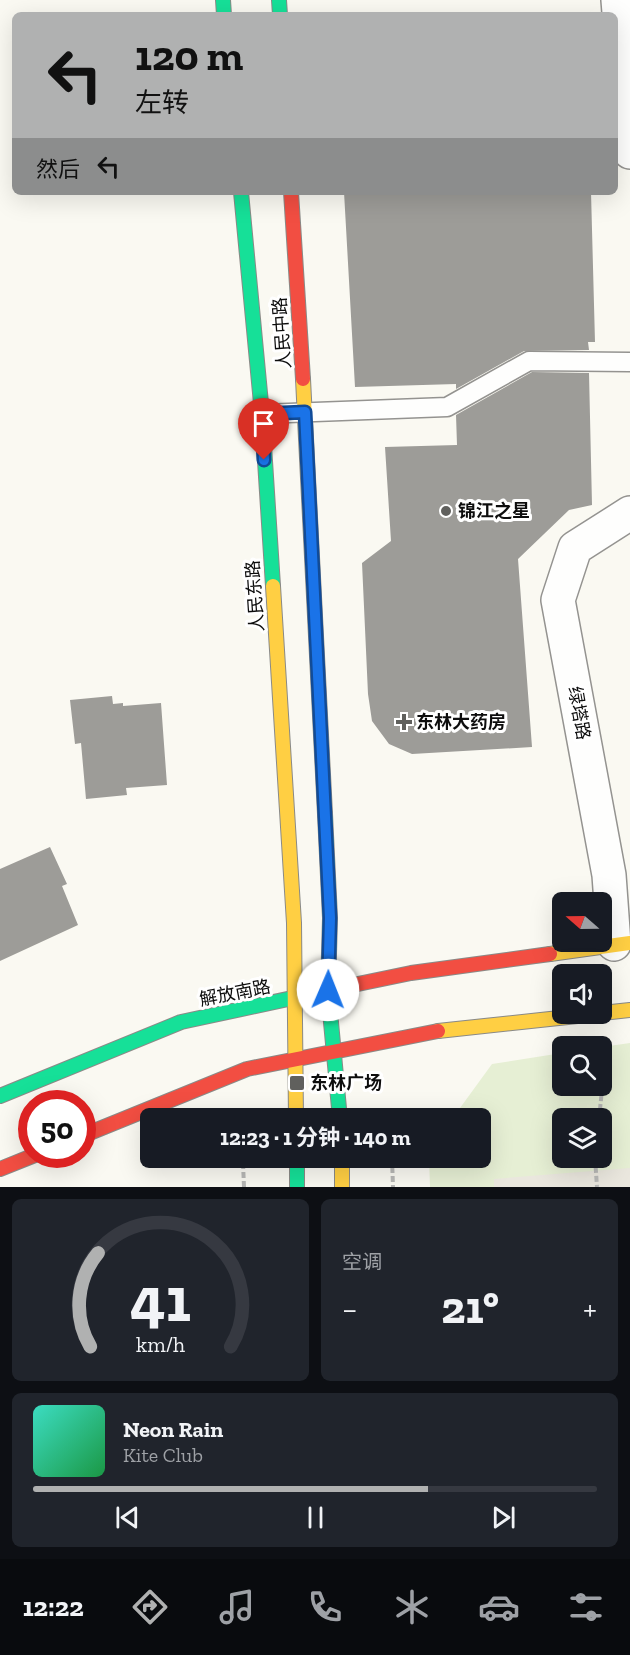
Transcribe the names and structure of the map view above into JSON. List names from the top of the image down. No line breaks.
{"streets":{"main road":["人民中路","人民东路","解放南路"],"street":["绿塔路"]},"crossings":[["人民中路","解放南路"],["人民东路","解放南路"],["绿塔路","解放南路"]],"places":{"other":["锦江之星"],"health":["东林大药房"],"transit":["东林广场"]},"north":"left","page":{"turn":["120 m","左转"],"then":"然后","limit":"50","trip":"12:23 · 1 分钟 · 140 m","tile":"空调","heat":["−","21°","+"],"song":["Neon Rain","Kite Club"],"tabs":"12:22","gauge":["41","km/h"]}}
